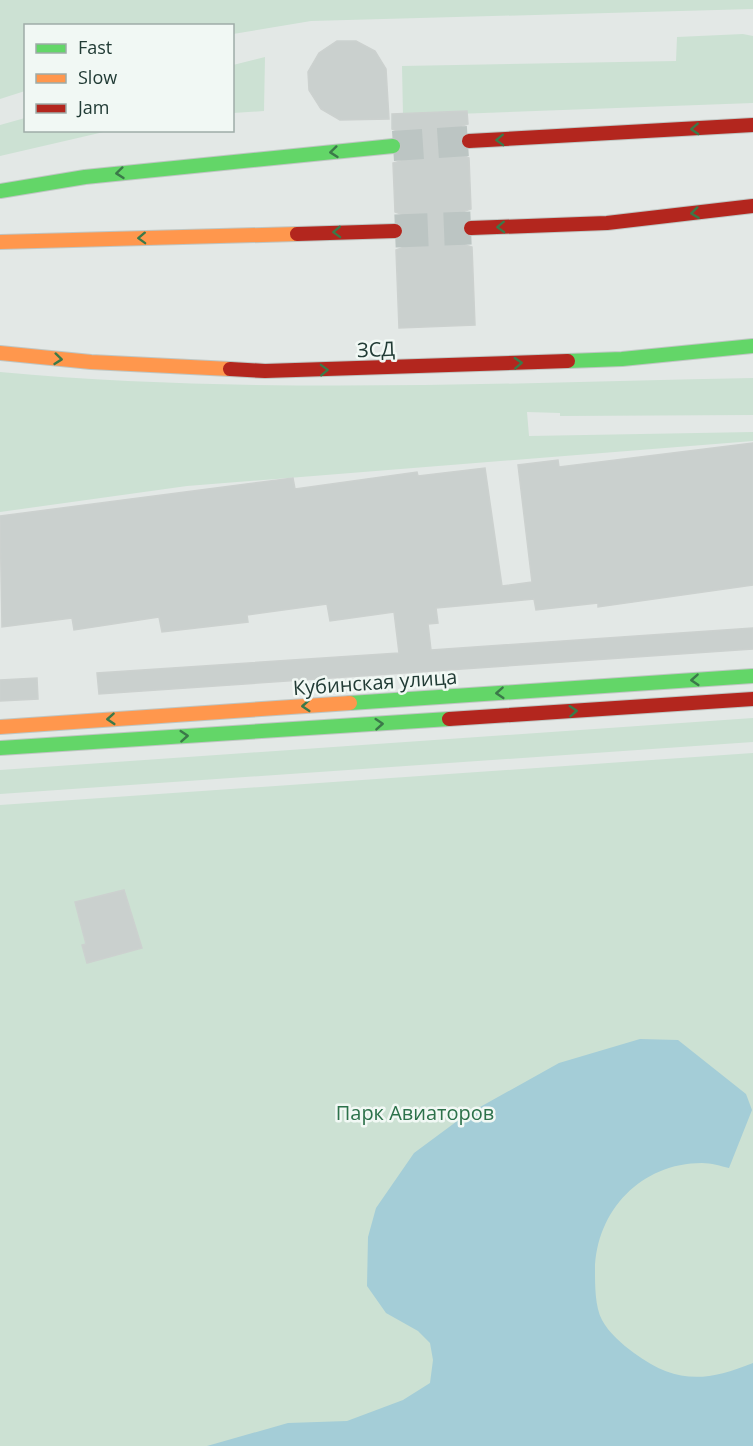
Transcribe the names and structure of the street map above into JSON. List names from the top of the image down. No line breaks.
{"streets":{"main road":["ЗСД","Кубинская улица"]},"one_way":["ЗСД"],"parks":["Парк Авиаторов"],"legend":["Fast","Slow","Jam"]}
